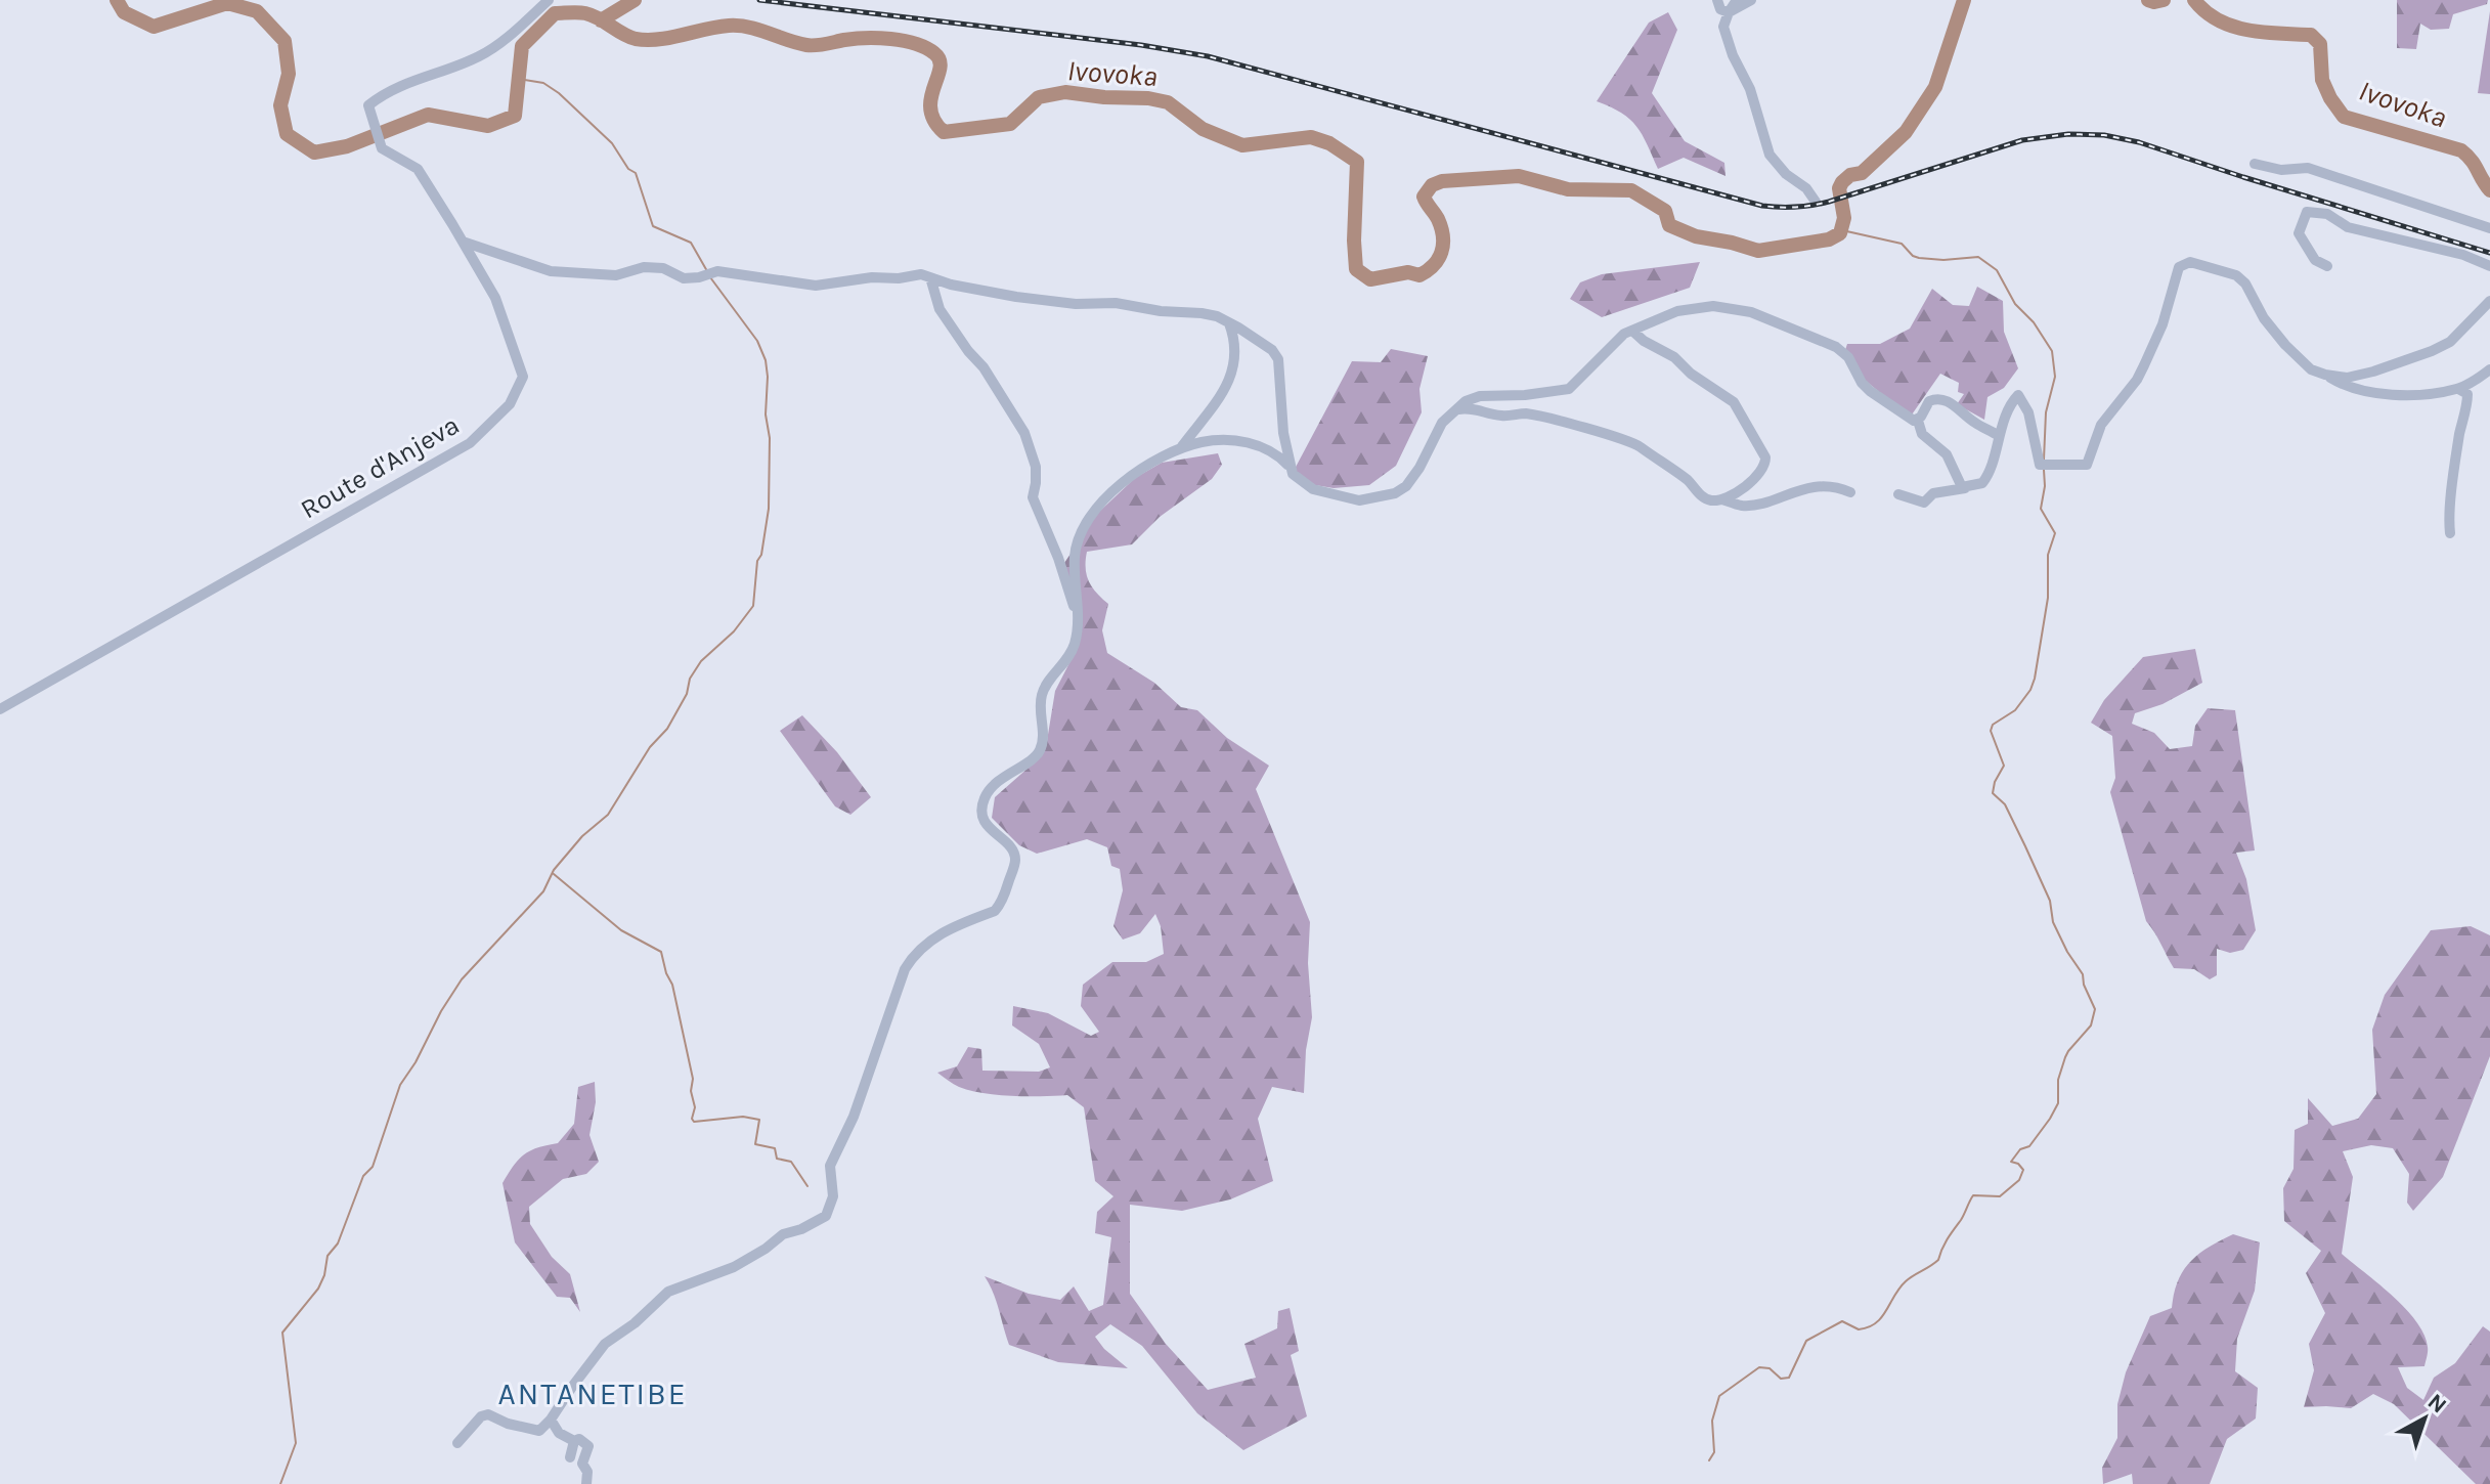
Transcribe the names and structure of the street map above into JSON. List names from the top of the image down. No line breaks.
{"streets":{"street":["Route d'Anjeva"]},"districts":["ANTANETIBE"],"water":["Ivovoka"],"north":"top right"}
